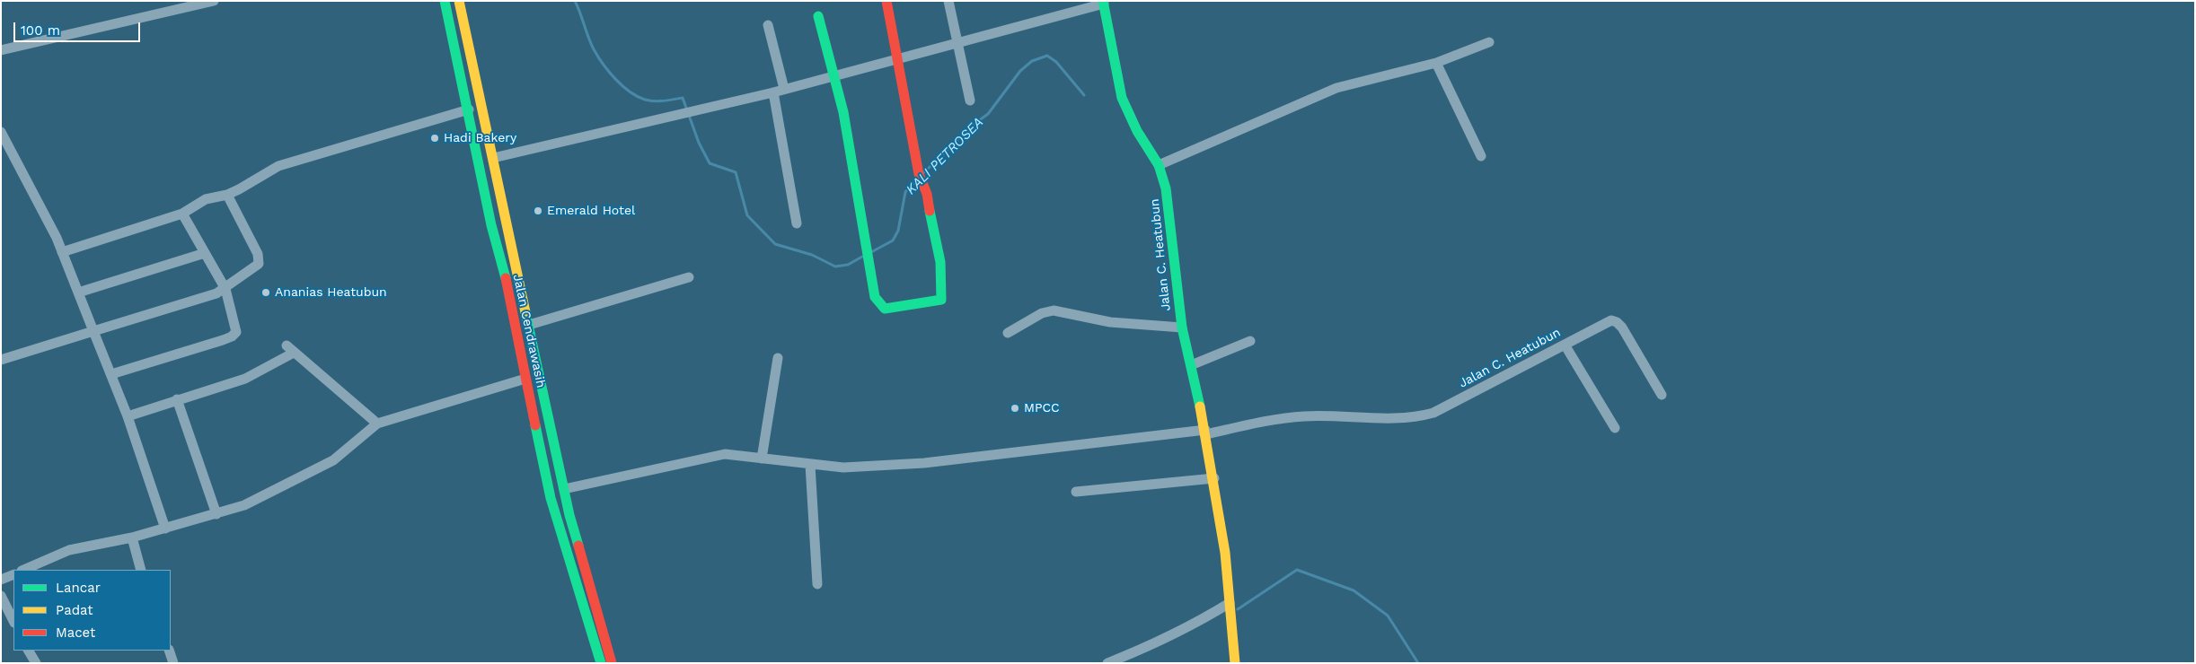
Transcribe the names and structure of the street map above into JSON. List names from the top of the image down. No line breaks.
{"streets":{"main road":["Jalan C. Heatubun","Jalan Cendrawasih"]},"water":["KALI PETROSEA"],"places":["Hadi Bakery","Emerald Hotel","Ananias Heatubun","MPCC"],"legend":["Lancar","Padat","Macet"],"scale_bar":"100 m"}
